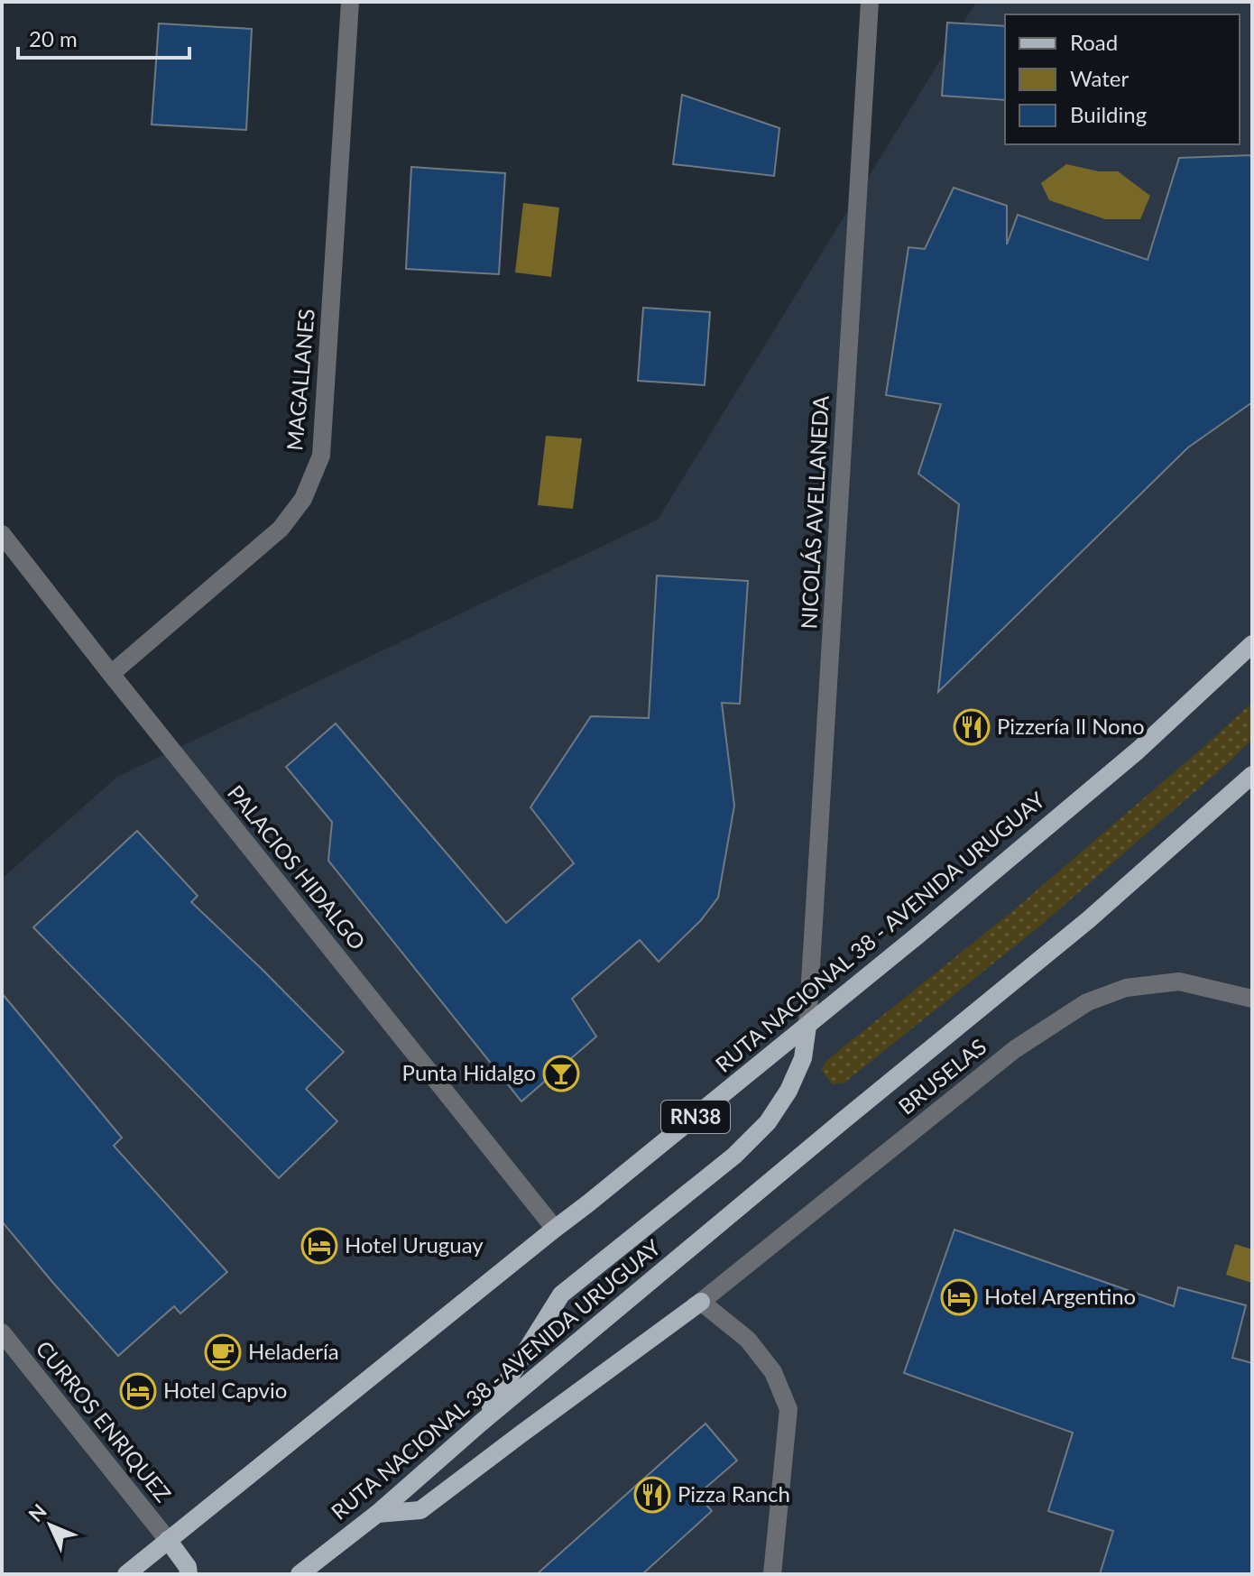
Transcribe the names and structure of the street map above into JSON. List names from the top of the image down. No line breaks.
{"streets":{"main road":["RUTA NACIONAL 38 - AVENIDA URUGUAY","RN38"],"street":["MAGALLANES","NICOLÁS AVELLANEDA","PALACIOS HIDALGO","BRUSELAS","CURROS ENRIQUEZ"]},"crossings":[["MAGALLANES","PALACIOS HIDALGO"],["NICOLÁS AVELLANEDA","RUTA NACIONAL 38 - AVENIDA URUGUAY"],["PALACIOS HIDALGO","RUTA NACIONAL 38 - AVENIDA URUGUAY"],["RUTA NACIONAL 38 - AVENIDA URUGUAY","CURROS ENRIQUEZ"]],"places":{"restaurant":["Pizzería Il Nono","Pizza Ranch"],"bar":["Punta Hidalgo"],"hotel":["Hotel Uruguay","Hotel Argentino","Hotel Capvio"],"cafe":["Heladería"]},"legend":["Road","Water","Building"],"scale_bar":"20 m","north":"top left"}
